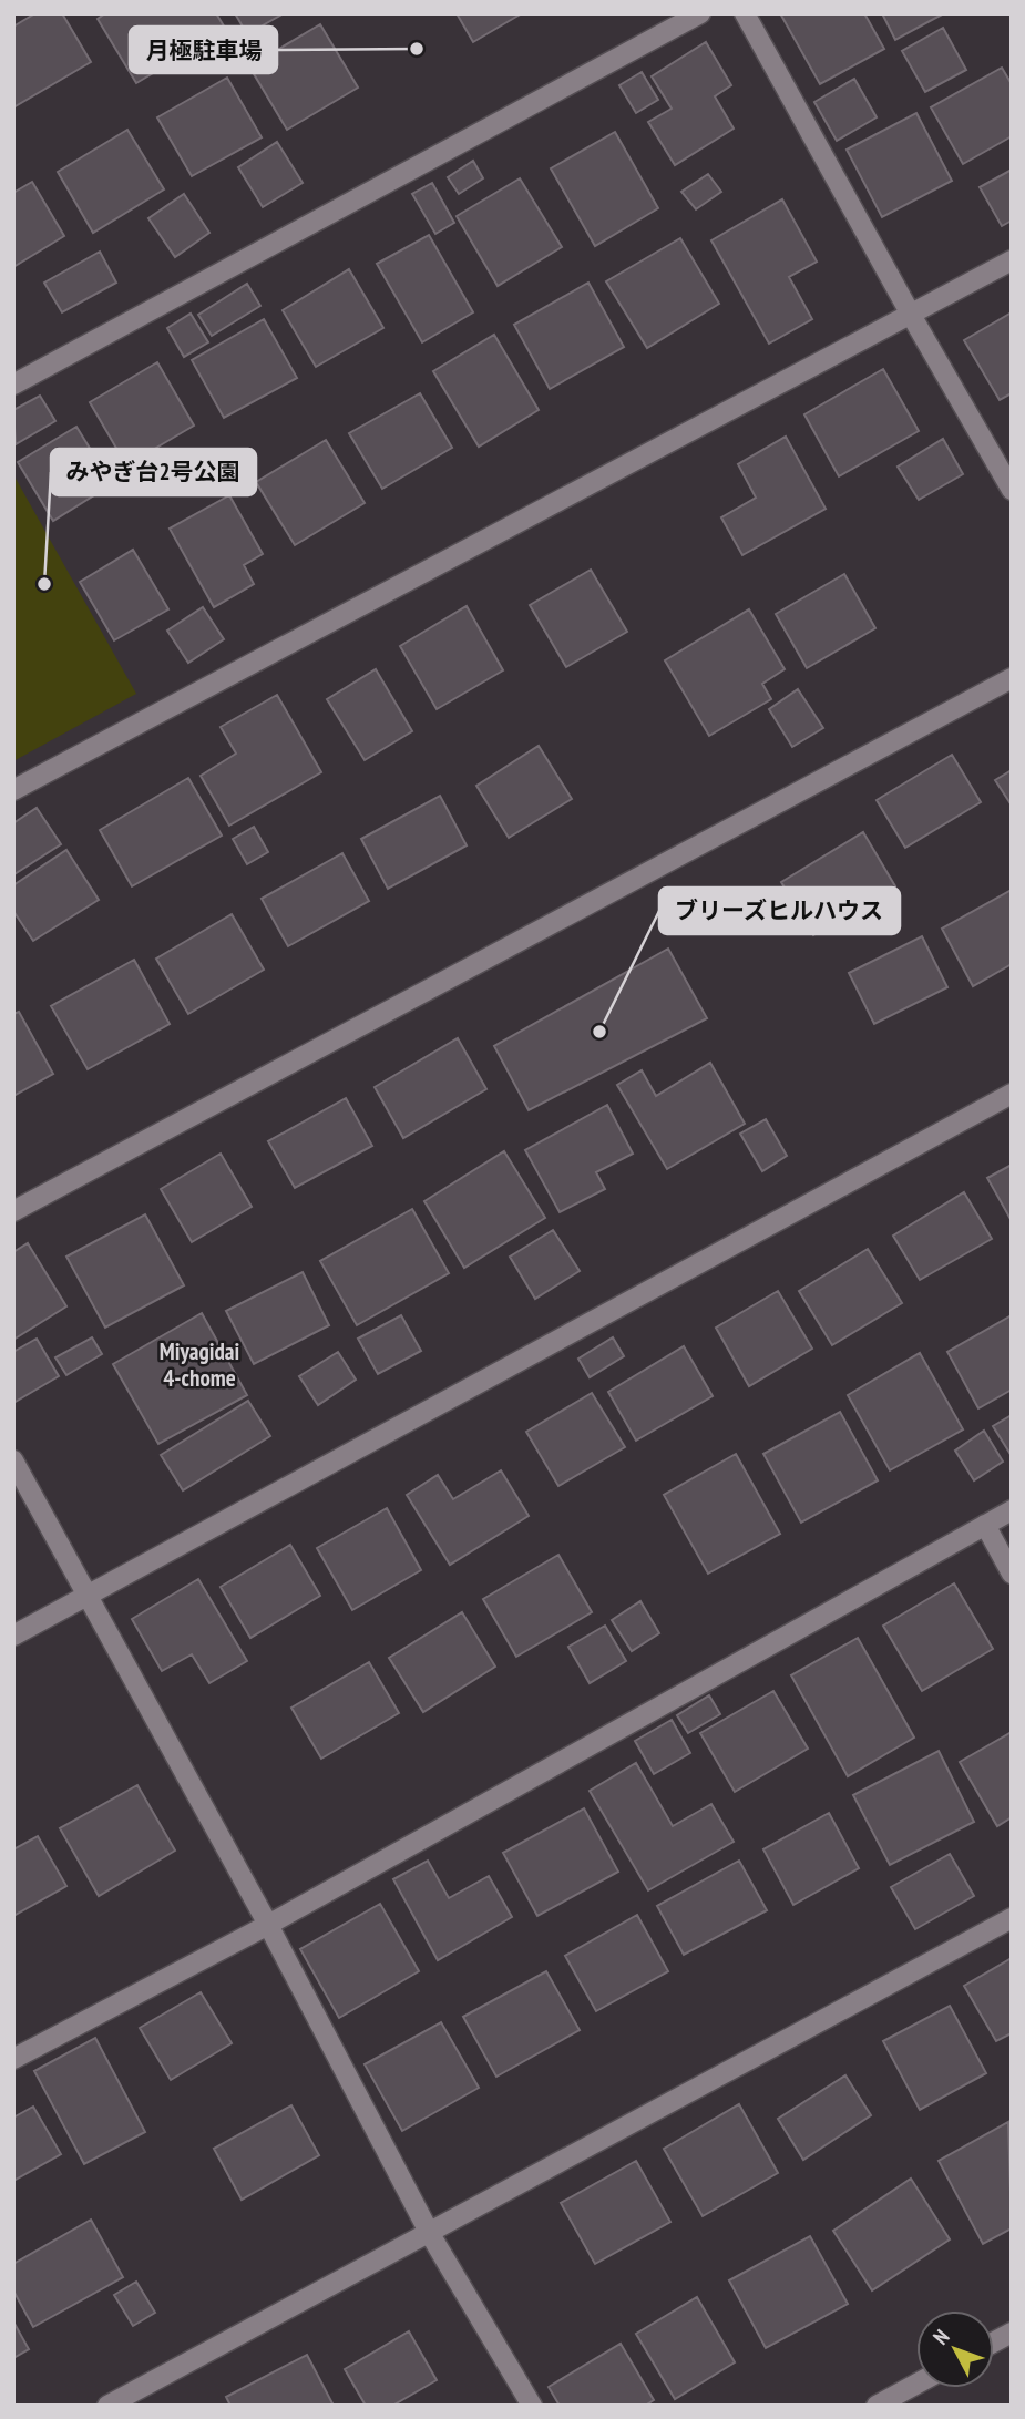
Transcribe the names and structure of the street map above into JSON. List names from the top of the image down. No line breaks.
{"districts":["Miyagidai 4-chome"],"places":["月極駐車場","みやぎ台2号公園","ブリーズヒルハウス"],"north":"top left"}
